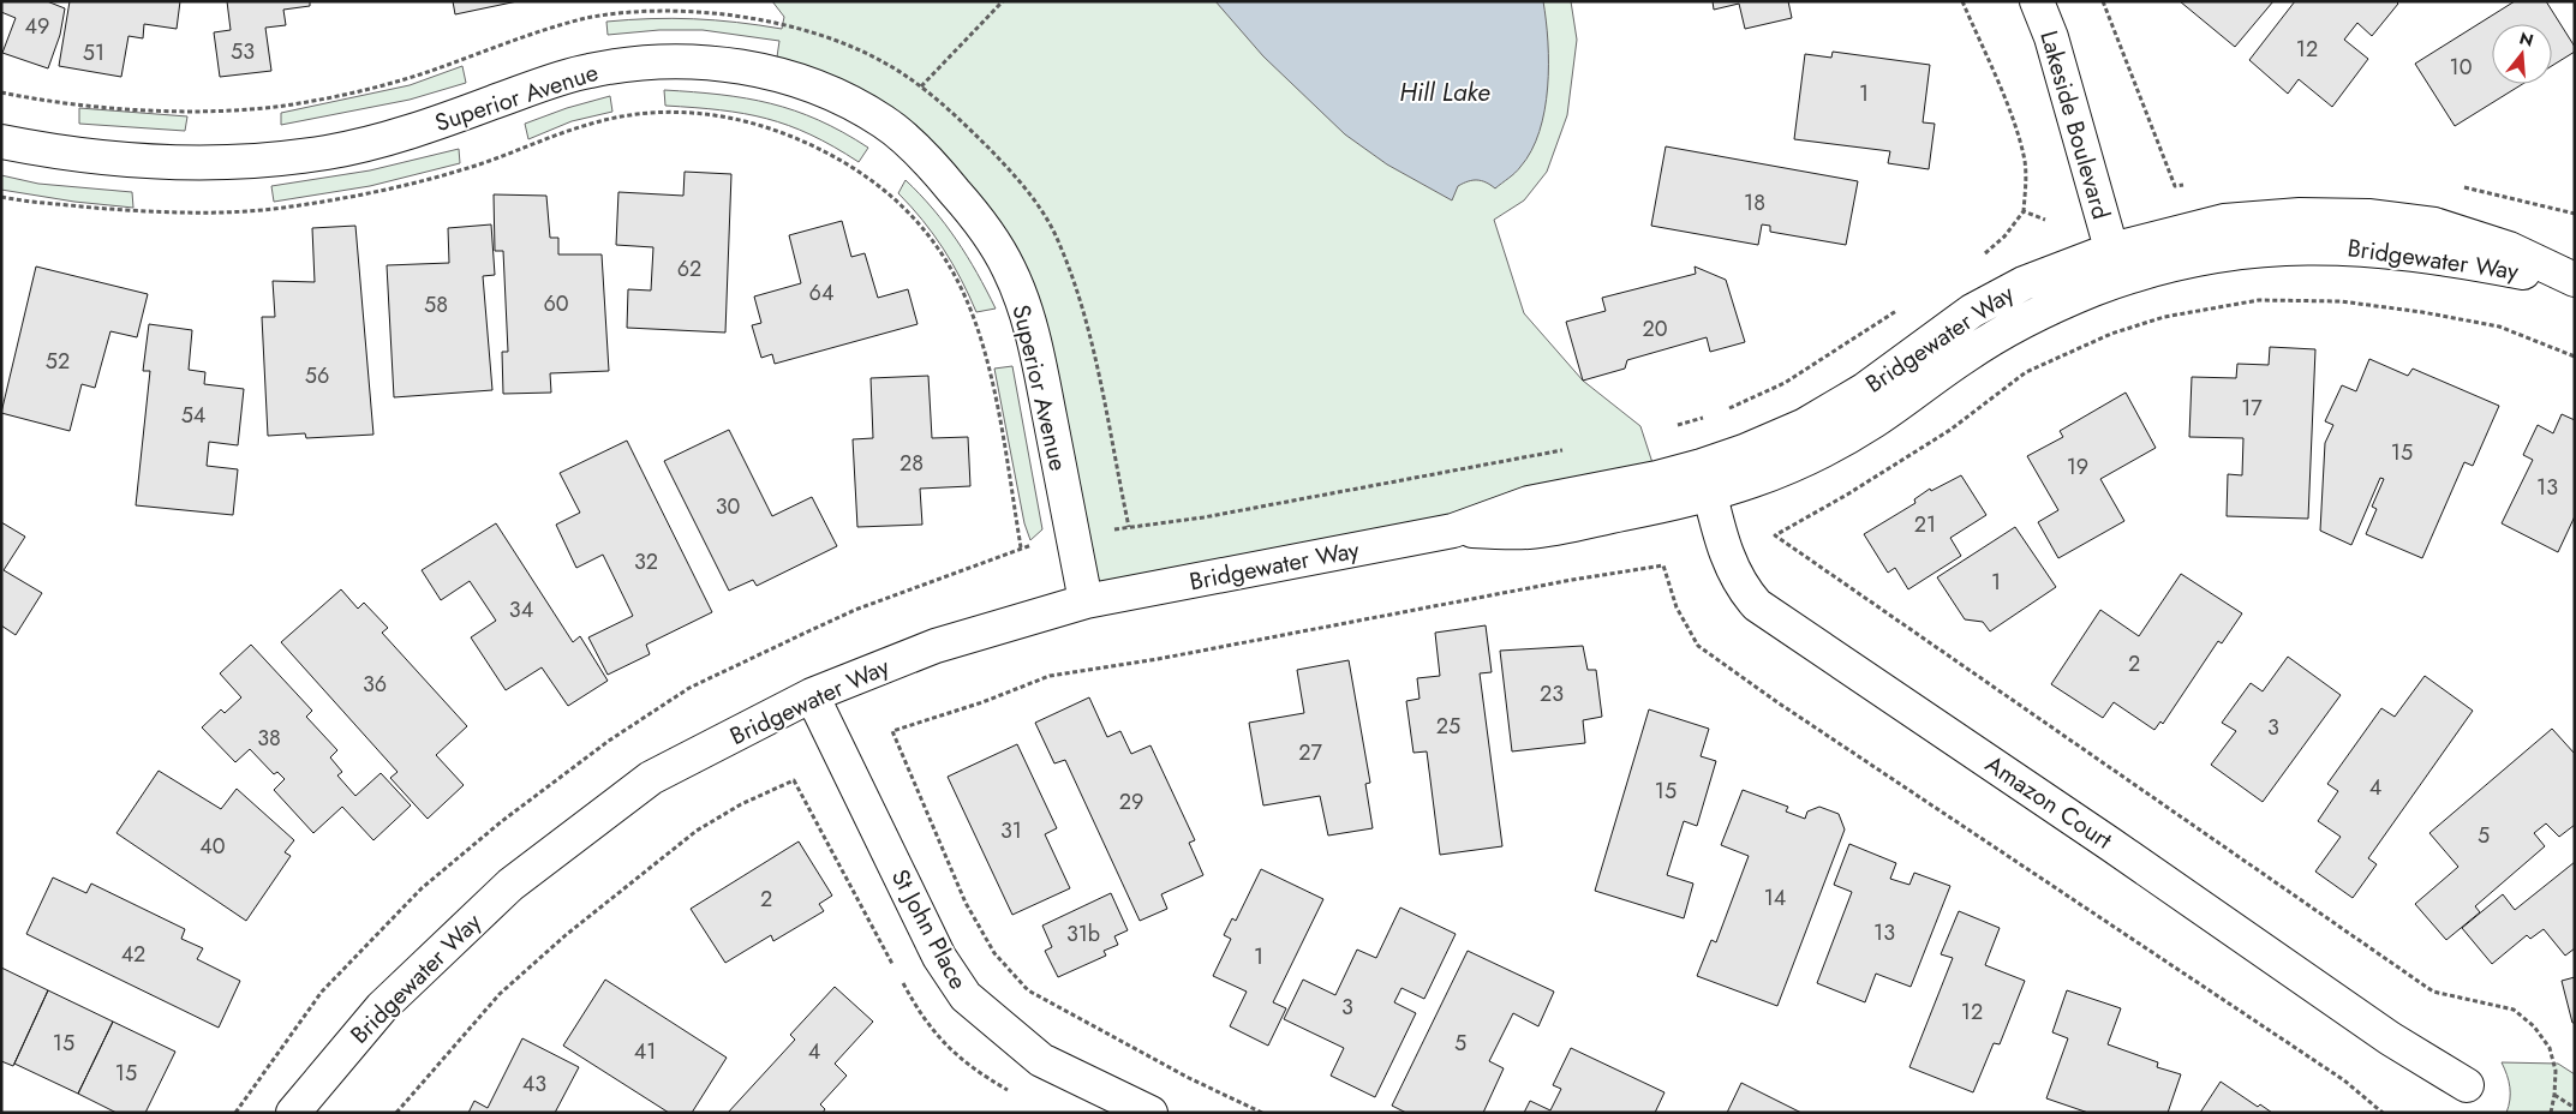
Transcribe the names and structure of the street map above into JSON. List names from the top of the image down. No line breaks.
{"streets":{"street":["Superior Avenue","Lakeside Boulevard","Bridgewater Way","Amazon Court","St John Place"]},"crossings":[["Superior Avenue","Bridgewater Way"],["Lakeside Boulevard","Bridgewater Way"],["Bridgewater Way","Amazon Court"],["Bridgewater Way","St John Place"]],"water":["Hill Lake"],"house_numbers":["49","12","53","51","10","1","18","62","64","60","58","20","52","56","17","54","15","28","19","13","30","21","32","1","34","2","36","23","25","3","38","27","4","15","29","31","5","40","14","2","13","31b","42","1","3","12","15","5","41","4","15","43"],"north":"top"}
